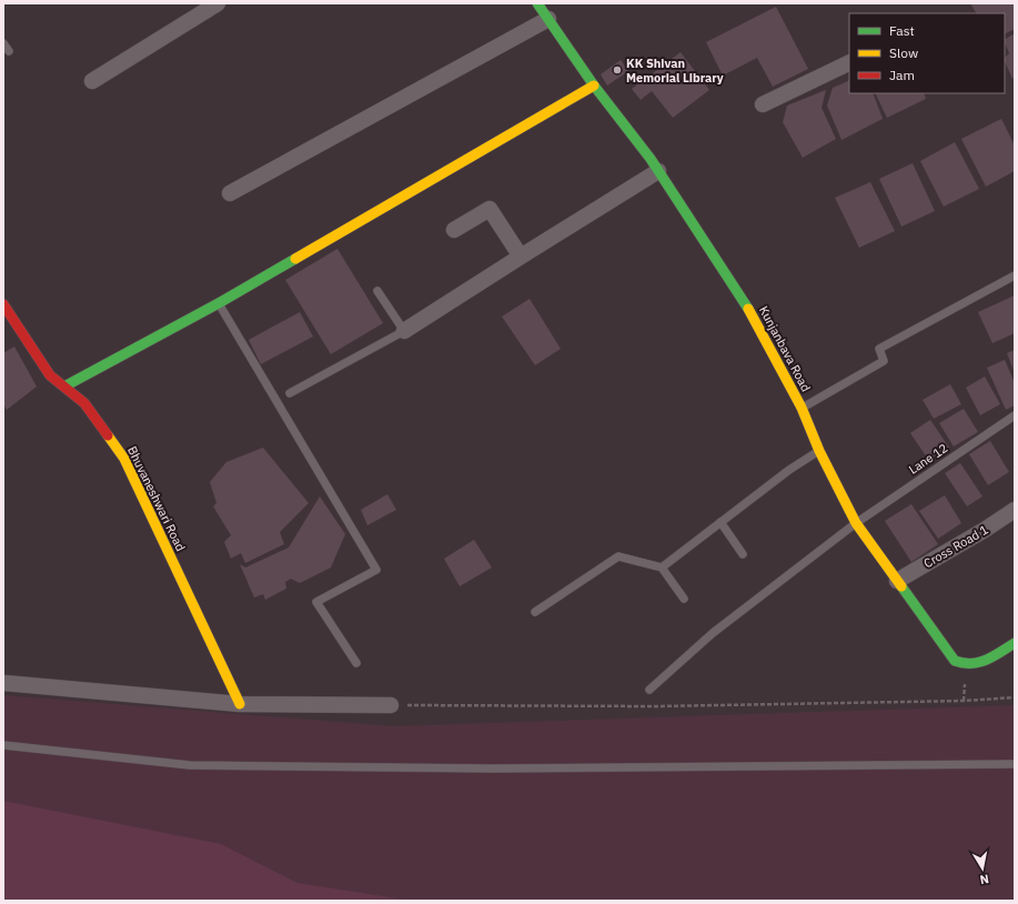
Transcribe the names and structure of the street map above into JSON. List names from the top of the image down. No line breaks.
{"streets":{"street":["Kunjanbava Road","Bhuvaneshwari Road","Cross Road 1"],"lane":["Lane 12"]},"crossings":[["Kunjanbava Road","Lane 12"],["Kunjanbava Road","Cross Road 1"]],"places":["KK Shivan Memorial Library"],"legend":["Fast","Slow","Jam"],"north":"bottom"}
